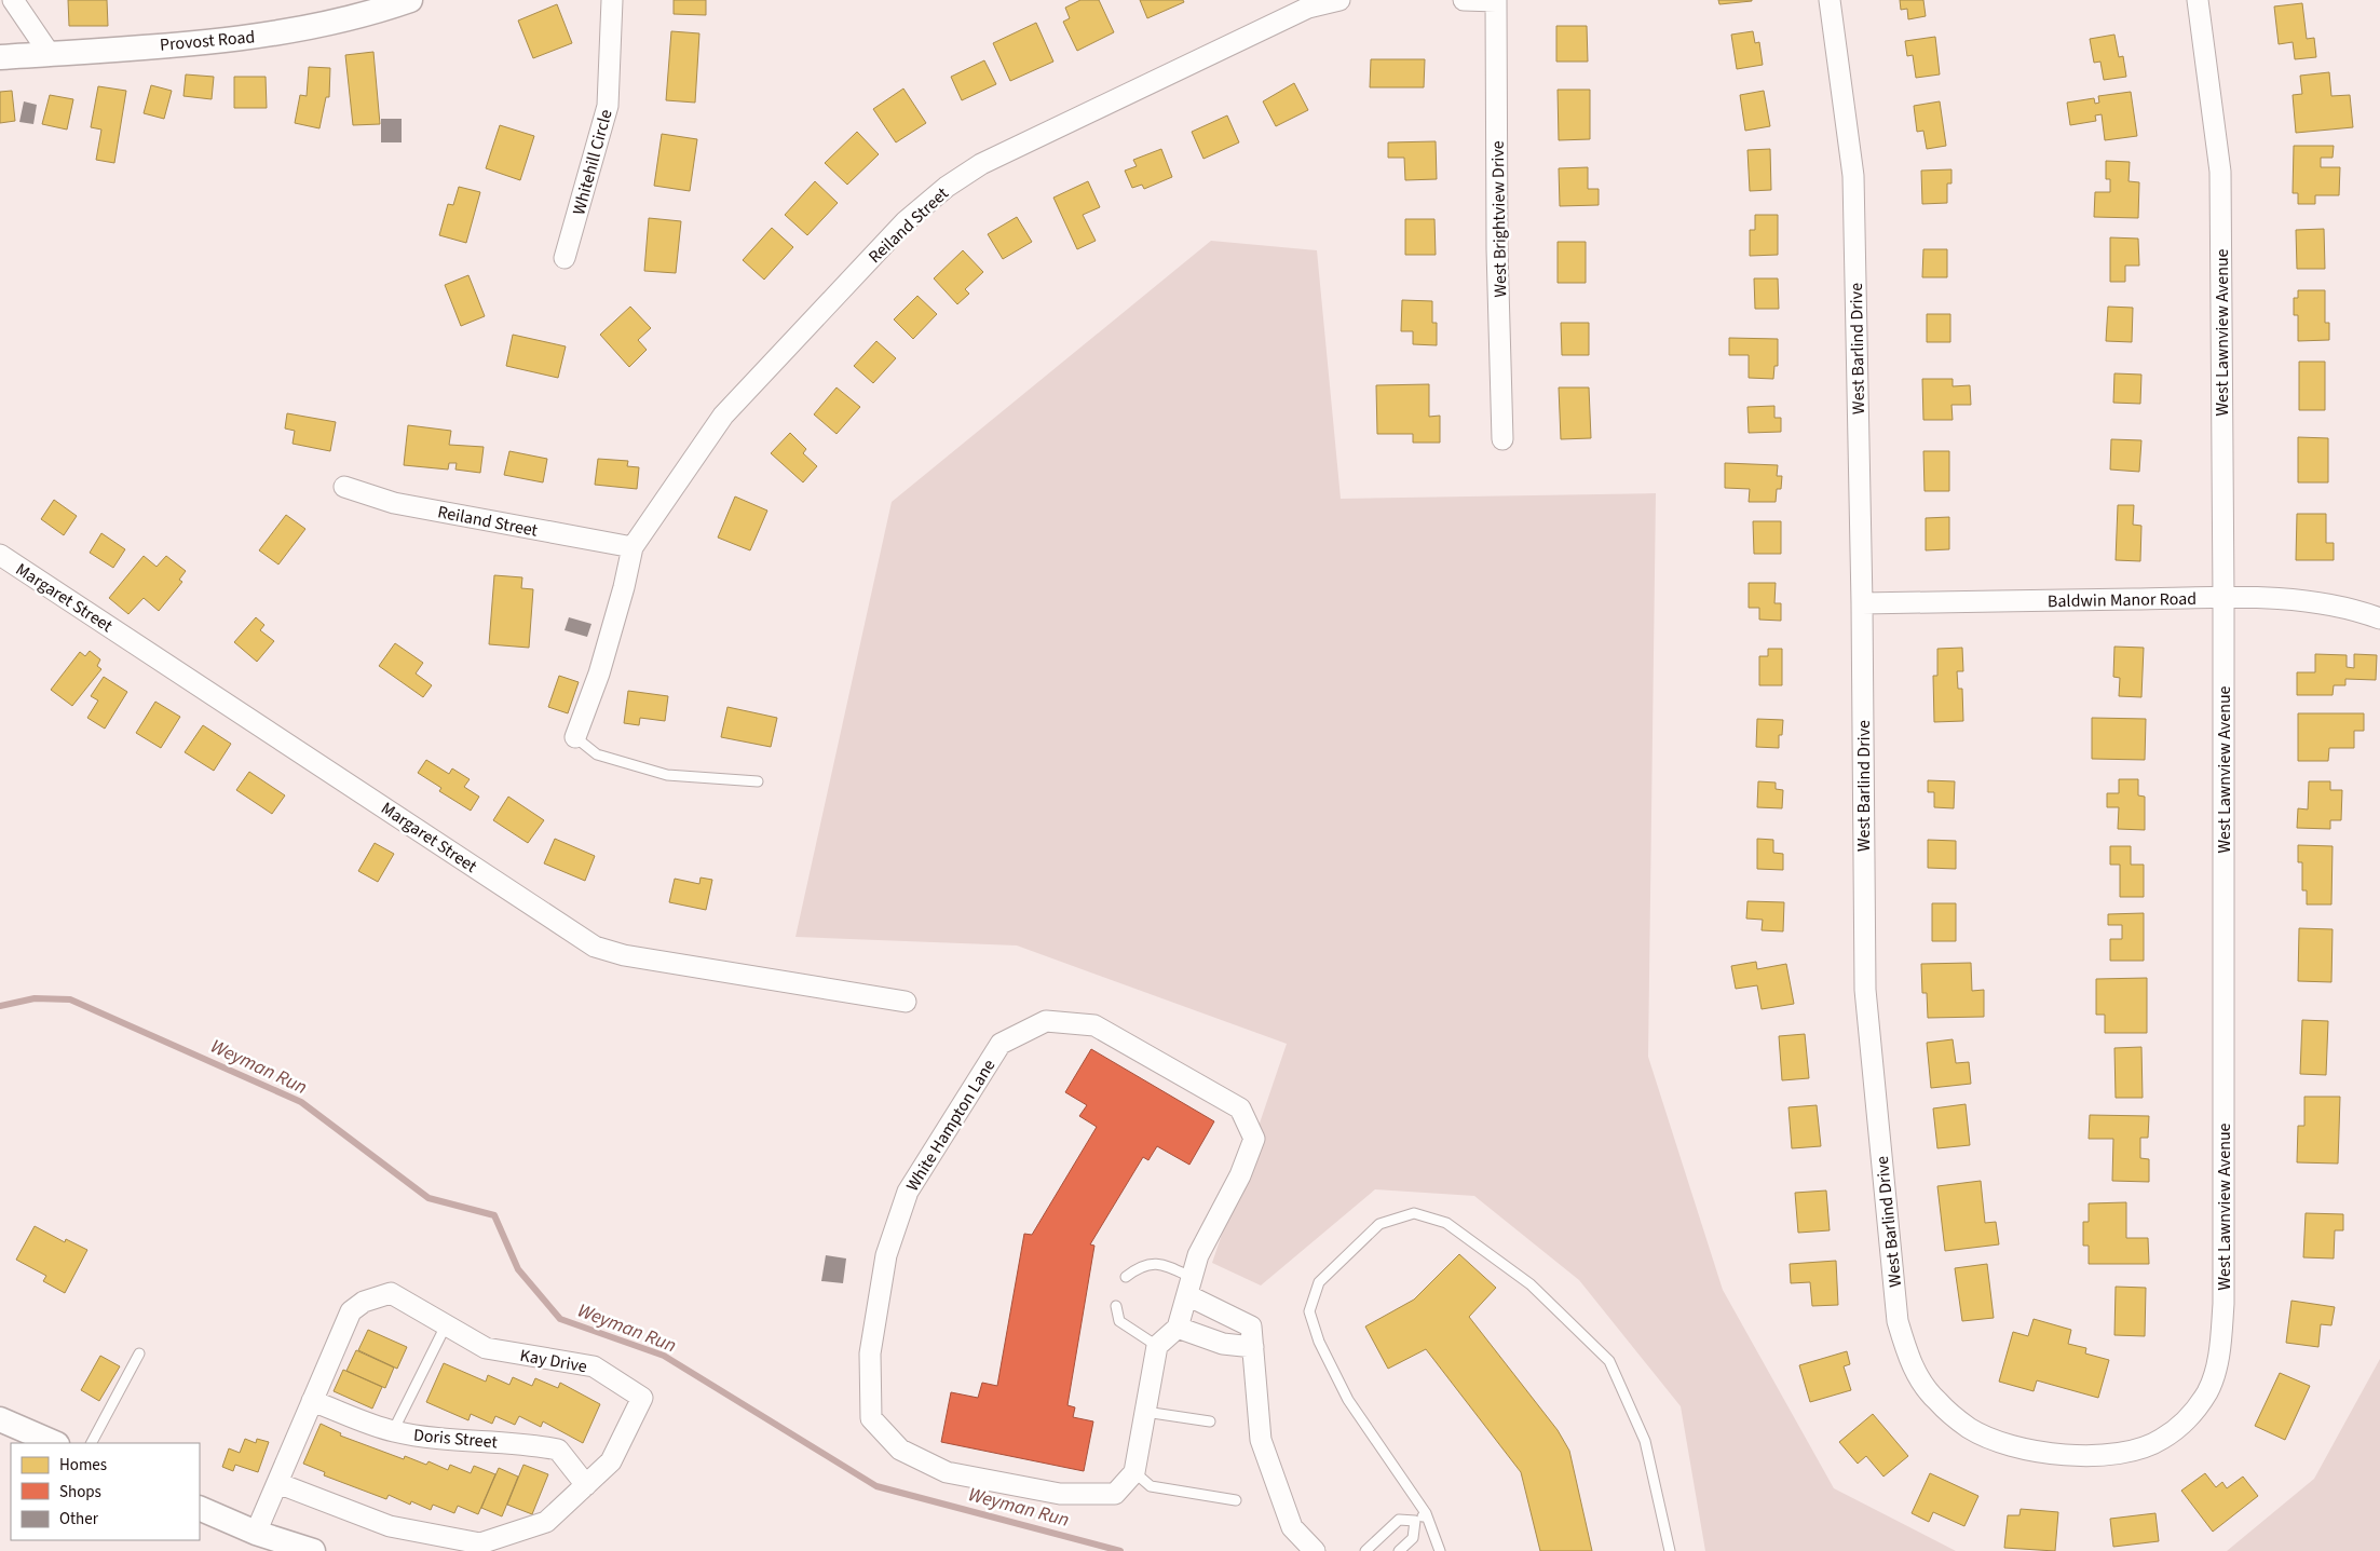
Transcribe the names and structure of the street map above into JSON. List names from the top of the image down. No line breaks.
{"streets":{"street":["Provost Road","Whitehill Circle","West Brightview Drive","Reiland Street","West Lawnview Avenue","West Barlind Drive","Margaret Street","Baldwin Manor Road","White Hampton Lane","Kay Drive","Doris Street"]},"crossings":[["West Lawnview Avenue","West Barlind Drive"],["West Lawnview Avenue","Baldwin Manor Road"],["West Barlind Drive","Baldwin Manor Road"],["Kay Drive","Doris Street"]],"water":["Weyman Run"],"legend":["Homes","Shops","Other"]}
